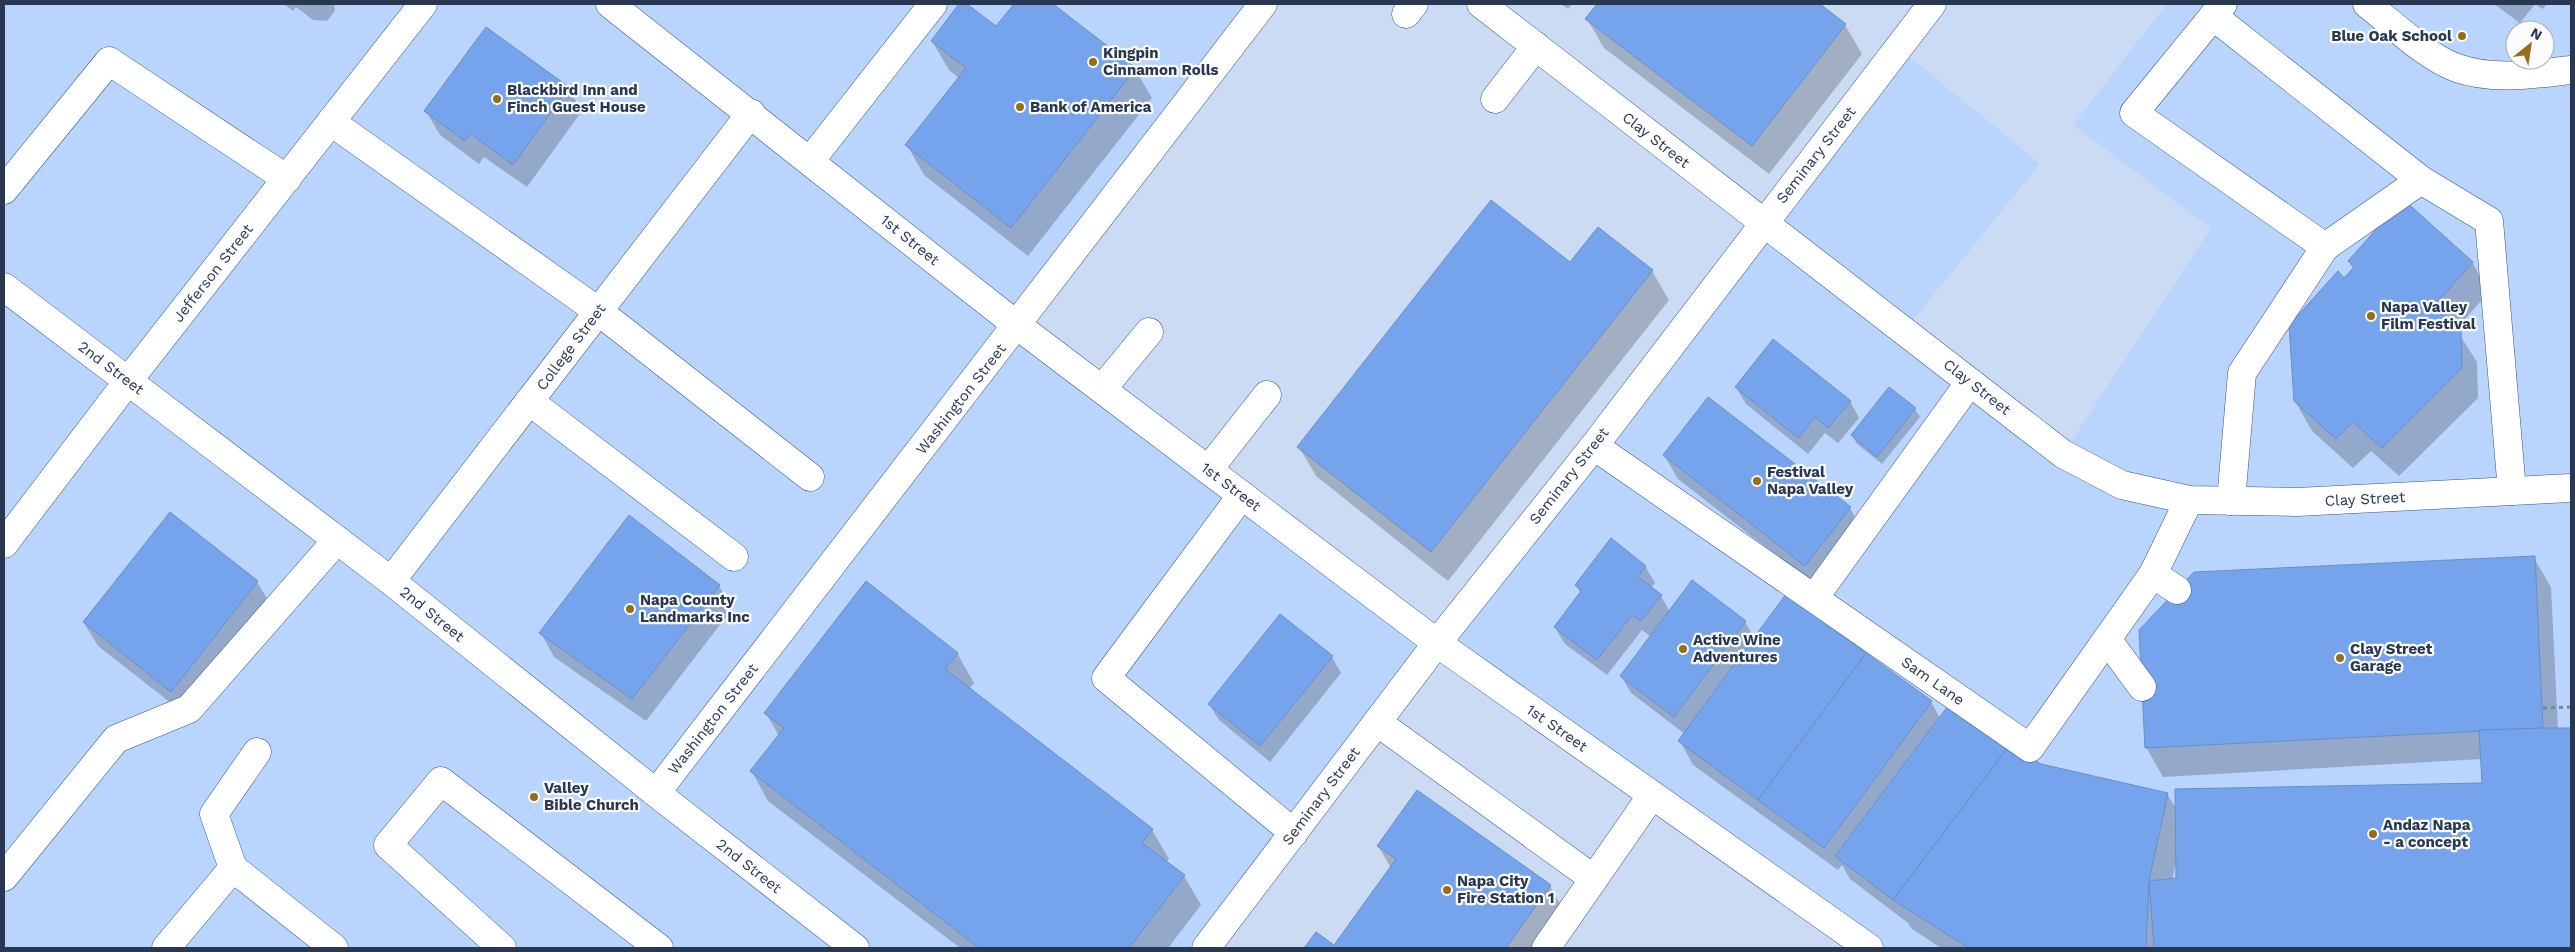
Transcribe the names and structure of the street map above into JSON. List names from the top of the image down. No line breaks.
{"streets":{"street":["Clay Street","Seminary Street","1st Street","Jefferson Street","College Street","2nd Street","Washington Street","Sam Lane"]},"crossings":[["Clay Street","Seminary Street"],["Clay Street","Sam Lane"],["Seminary Street","1st Street"],["Seminary Street","Sam Lane"],["1st Street","College Street"],["1st Street","Washington Street"],["Jefferson Street","2nd Street"],["College Street","2nd Street"],["2nd Street","Washington Street"]],"places":["Blue Oak School","Kingpin Cinnamon Rolls","Blackbird Inn and Finch Guest House","Bank of America","Napa Valley Film Festival","Festival Napa Valley","Napa County Landmarks Inc","Active Wine Adventures","Clay Street Garage","Valley Bible Church","Andaz Napa - a concept","Napa City Fire Station 1"],"north":"top right"}
